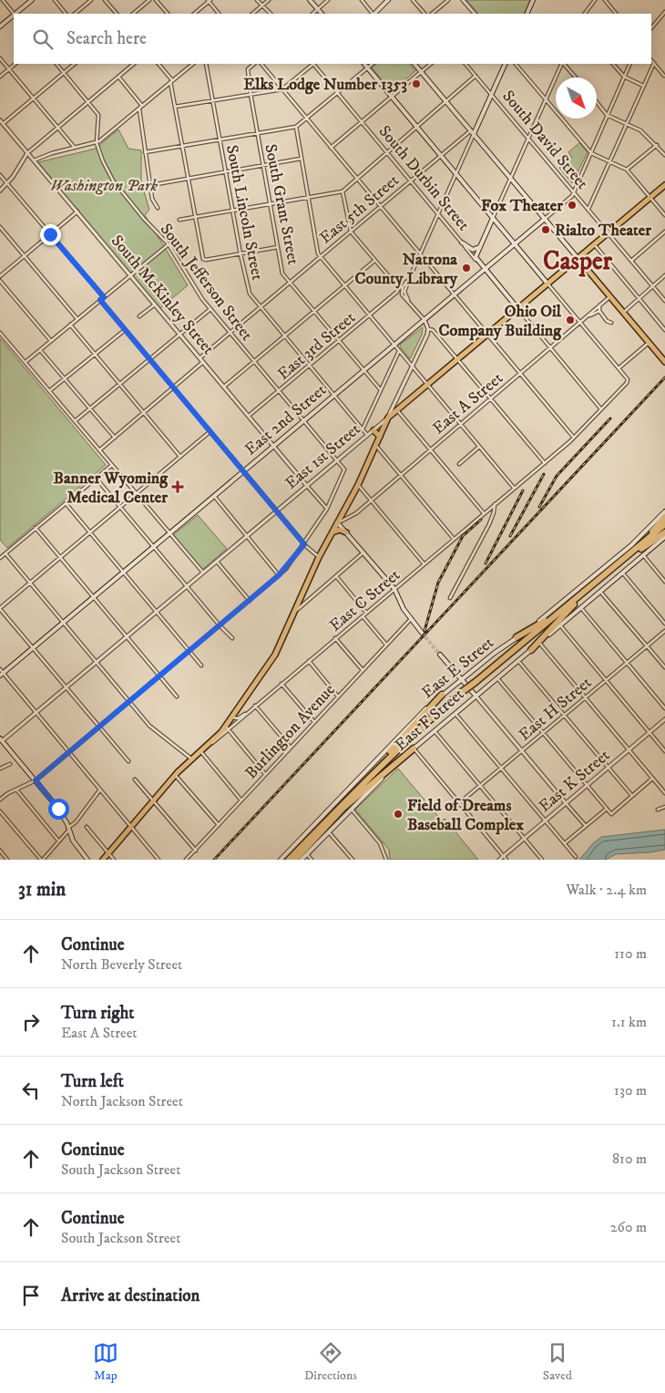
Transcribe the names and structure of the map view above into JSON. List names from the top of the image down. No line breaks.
{"streets":{"main road":["South Durbin Street","East 2nd Street","East 1st Street","East E Street","East F Street"],"street":["South David Street","South Grant Street","East 5th Street","South Lincoln Street","South Jefferson Street","South McKinley Street","East 3rd Street","East A Street","East C Street","East H Street","Burlington Avenue","East K Street"]},"crossings":[["South David Street","East 1st Street"],["South Durbin Street","East 5th Street"],["South Durbin Street","East 2nd Street"],["South Durbin Street","East 1st Street"],["South Grant Street","East 5th Street"],["South Grant Street","East 3rd Street"],["South Grant Street","East 2nd Street"],["East 5th Street","South Lincoln Street"],["East 5th Street","South Jefferson Street"],["East 5th Street","South McKinley Street"],["South Lincoln Street","East 3rd Street"],["South Lincoln Street","East 2nd Street"],["South Lincoln Street","East 1st Street"],["South Jefferson Street","East 3rd Street"],["South Jefferson Street","East 2nd Street"],["South Jefferson Street","East 1st Street"],["South McKinley Street","East 3rd Street"],["South McKinley Street","East 2nd Street"],["South McKinley Street","East 1st Street"]],"districts":["Casper"],"parks":["Washington Park"],"places":{"other":["Elks Lodge Number 1353","Fox Theater","Rialto Theater","Natrona County Library","Ohio Oil Company Building","Field of Dreams Baseball Complex"],"health":["Banner Wyoming Medical Center"]},"north":"bottom right","page":{"search":"Search here","heading":["31 min","Walk · 2.4 km"],"list":[["Continue","North Beverly Street","110 m"],["Turn right","East A Street","1.1 km"],["Turn left","North Jackson Street","130 m"],["Continue","South Jackson Street","810 m"],["Continue","South Jackson Street","260 m"],"Arrive at destination"],"nav":["Map","Directions","Saved"]}}
